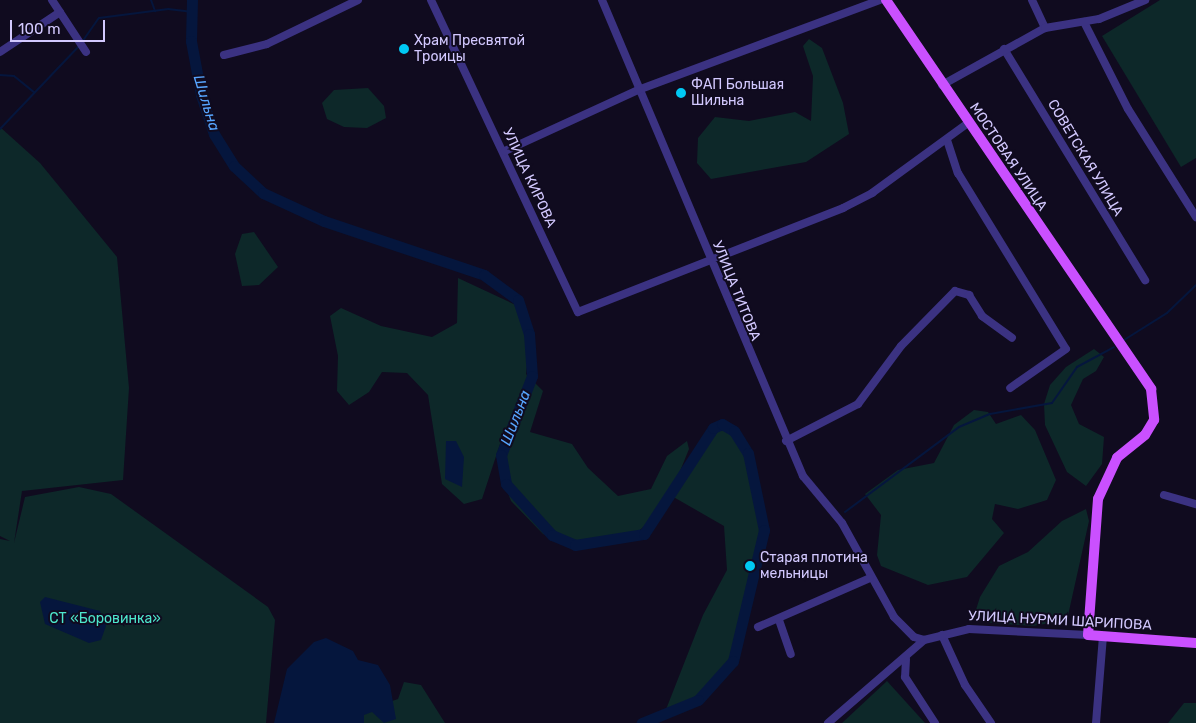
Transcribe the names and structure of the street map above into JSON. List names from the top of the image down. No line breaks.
{"streets":{"main road":["МОСТОВАЯ УЛИЦА","УЛИЦА НУРМИ ШАРИПОВА"],"street":["СОВЕТСКАЯ УЛИЦА","УЛИЦА КИРОВА","УЛИЦА ТИТОВА"]},"crossings":[["МОСТОВАЯ УЛИЦА","УЛИЦА НУРМИ ШАРИПОВА"],["УЛИЦА КИРОВА","УЛИЦА ТИТОВА"],["УЛИЦА ТИТОВА","УЛИЦА НУРМИ ШАРИПОВА"]],"water":["Шильна"],"parks":["СТ «Боровинка»"],"places":["Храм Пресвятой Троицы","ФАП Большая Шильна","Старая плотина мельницы"],"scale_bar":"100 m"}
